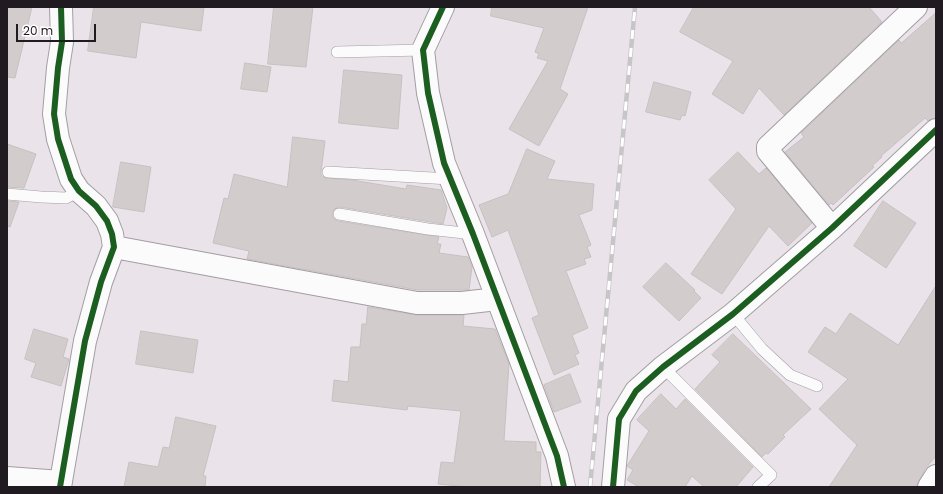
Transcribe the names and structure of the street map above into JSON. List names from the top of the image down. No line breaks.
{"scale_bar":"20 m"}
